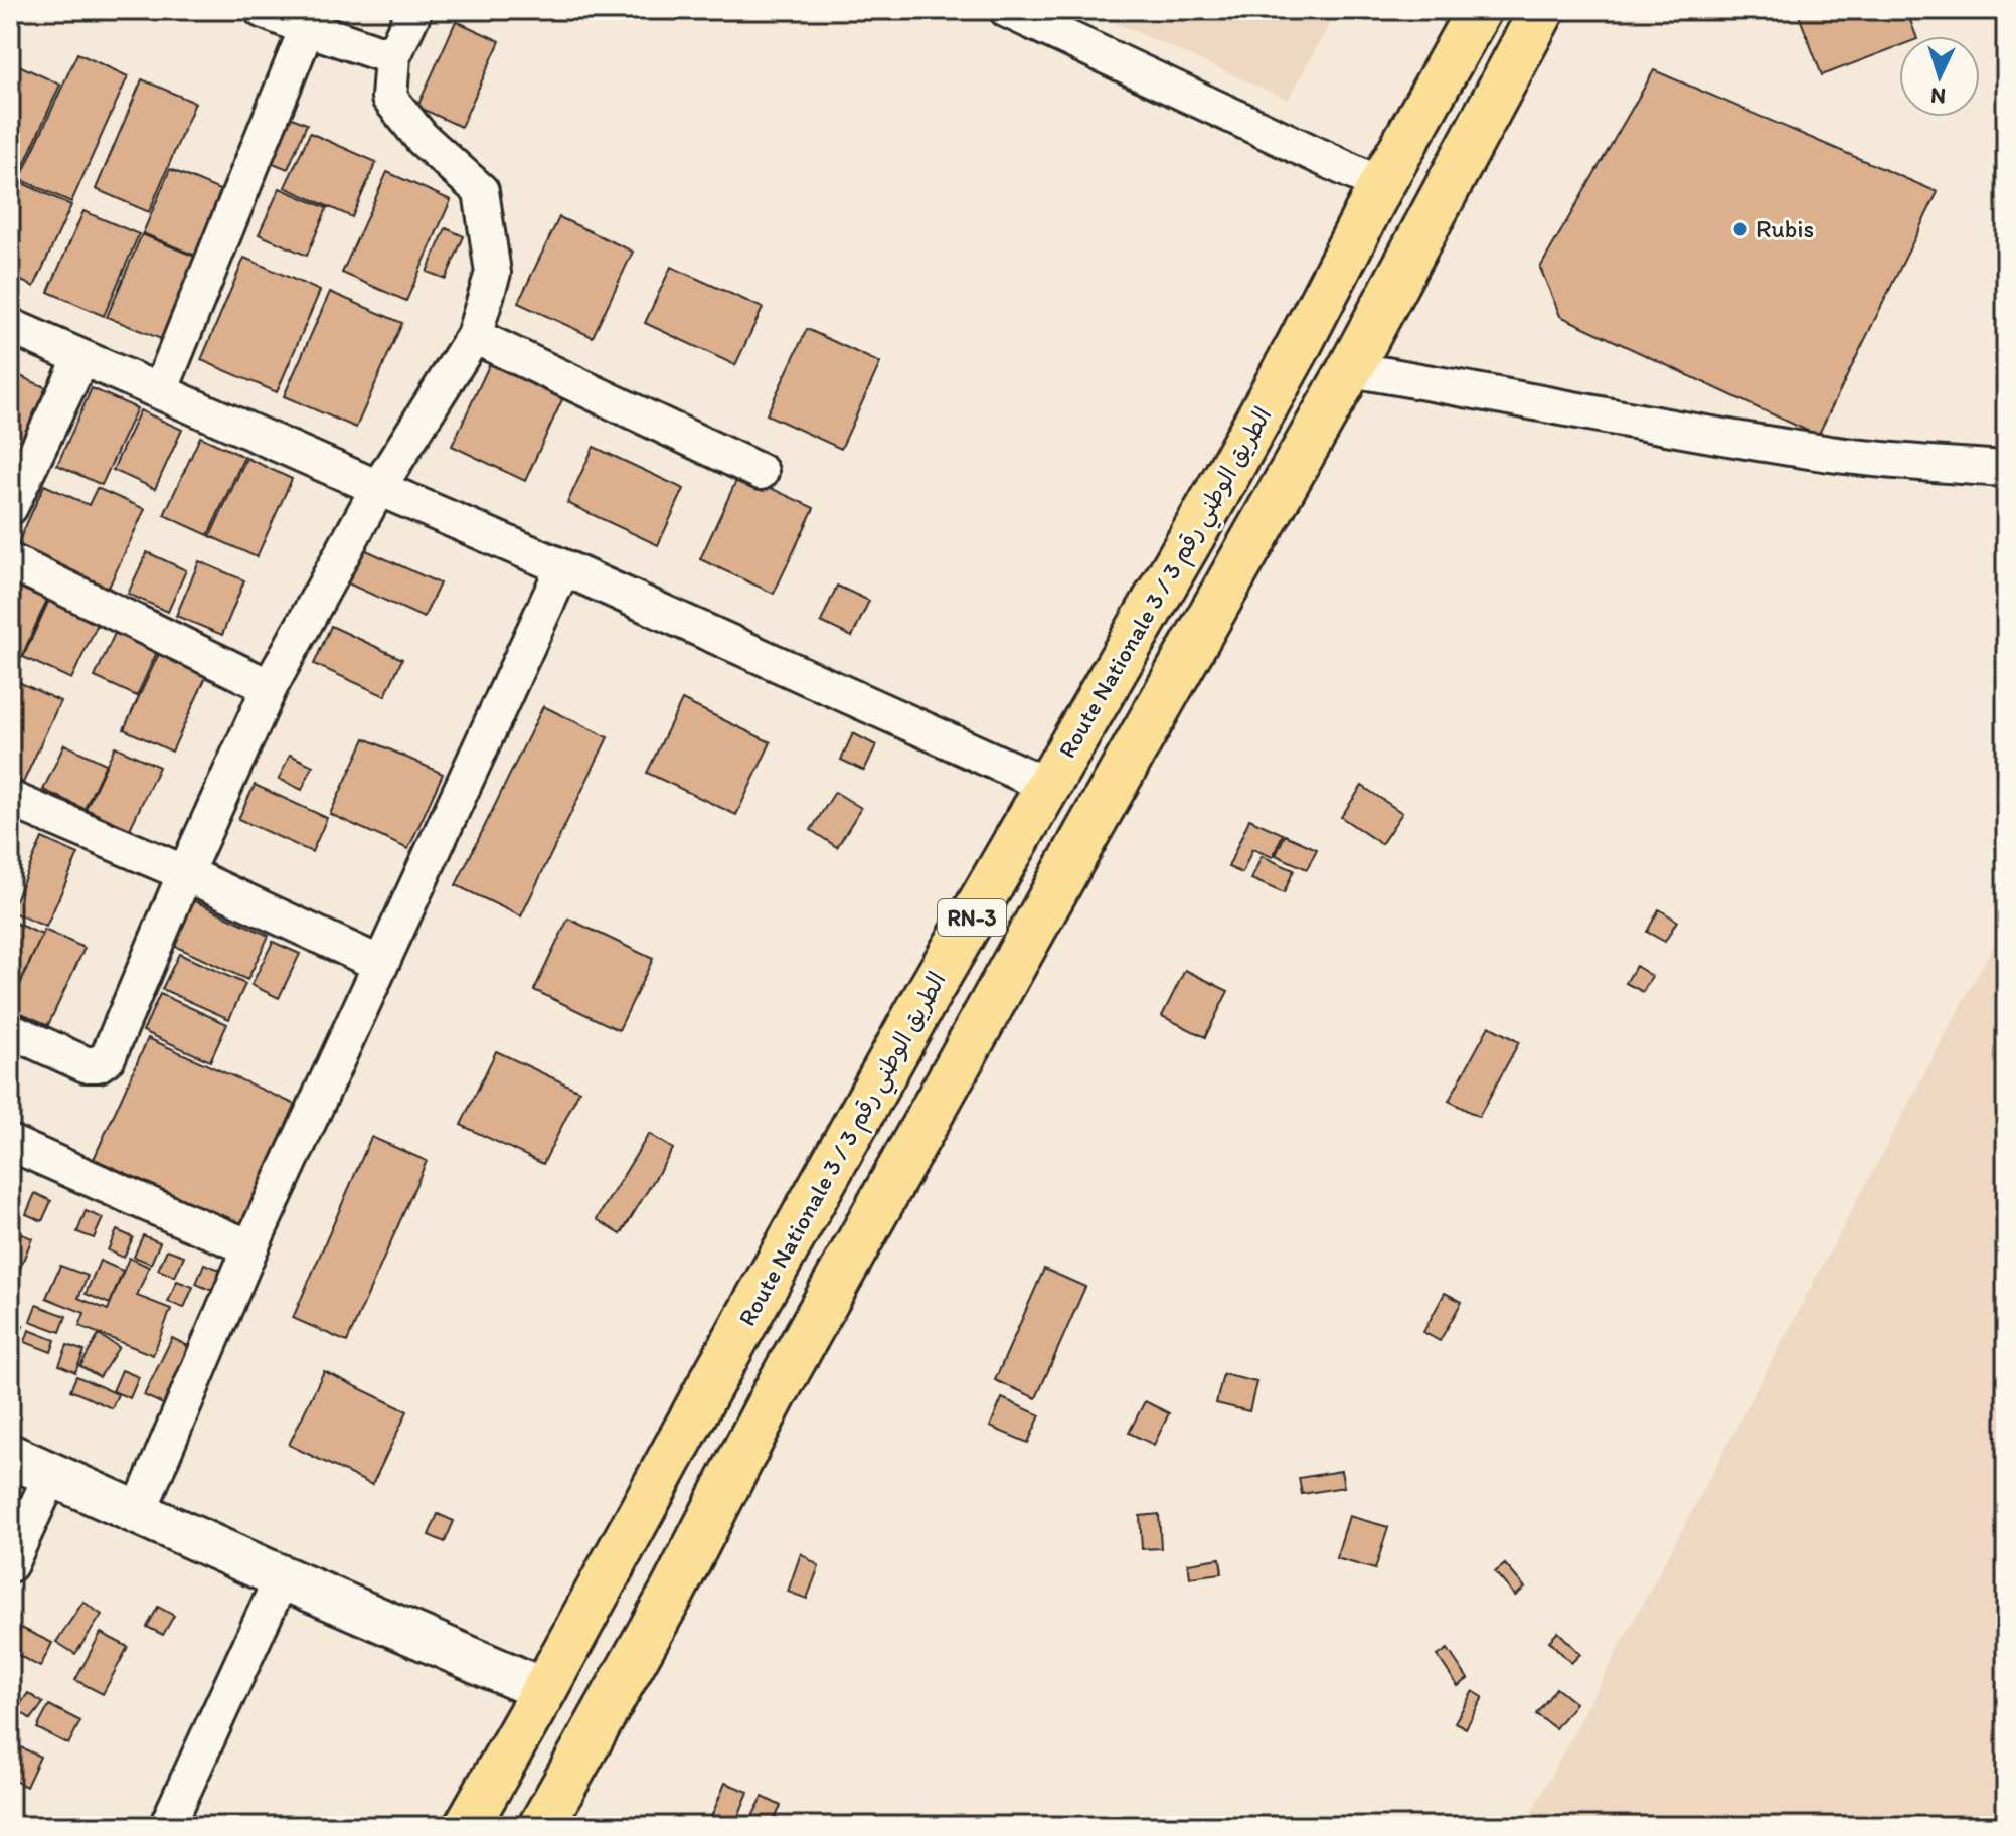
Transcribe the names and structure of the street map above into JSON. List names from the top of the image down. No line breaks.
{"streets":{"highway":["Route Nationale 3 / الطريق الوطني رقم 3","RN-3"]},"places":["Rubis"],"north":"bottom"}
